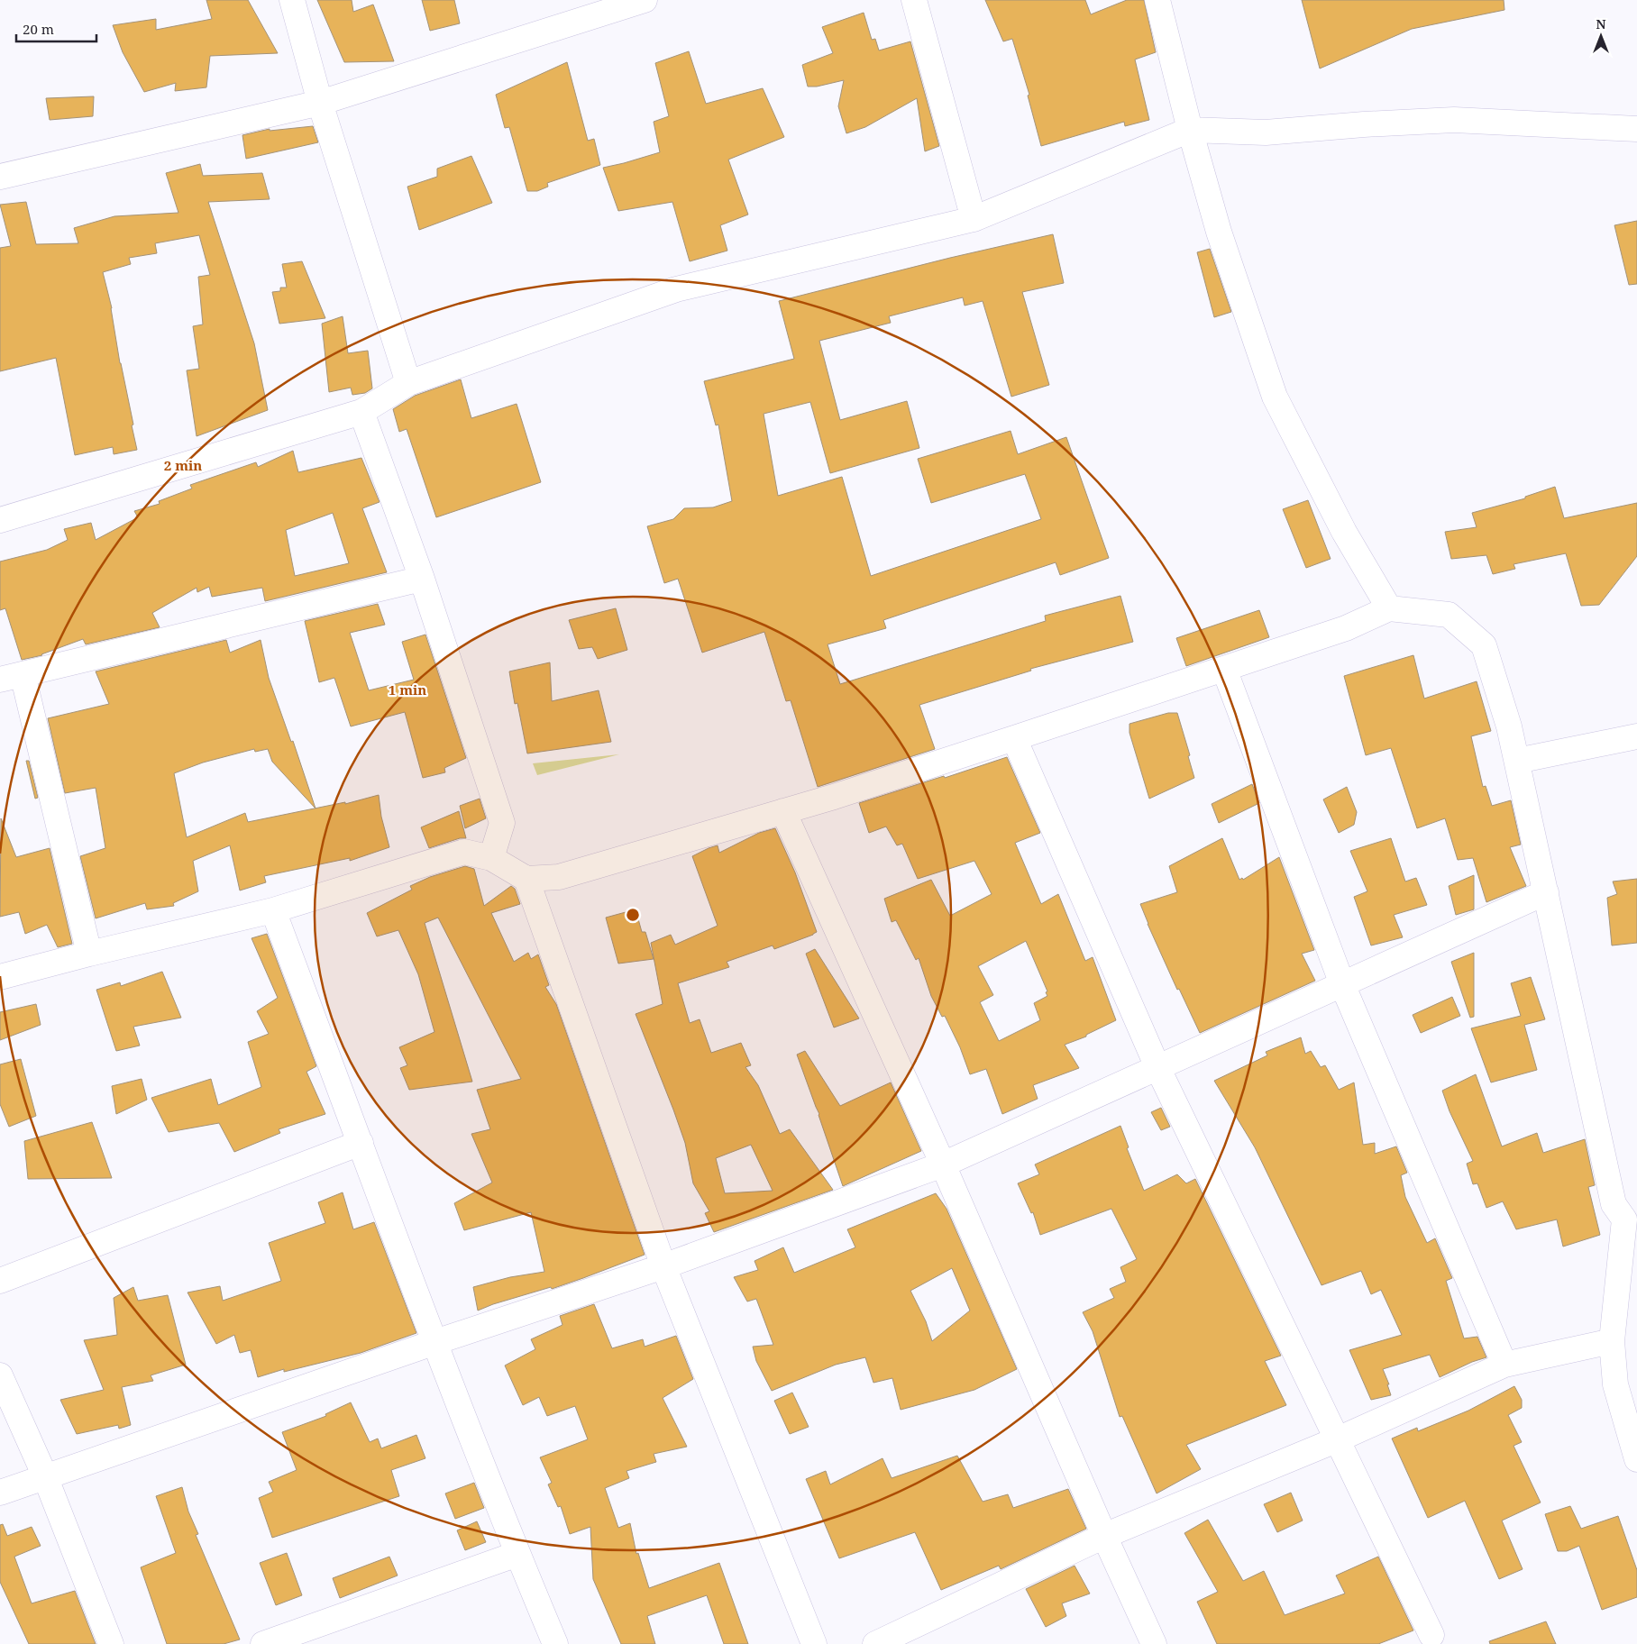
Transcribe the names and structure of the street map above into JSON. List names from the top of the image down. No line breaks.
{"scale_bar":"20 m","north":"top","rings":["2 min","1 min"]}
